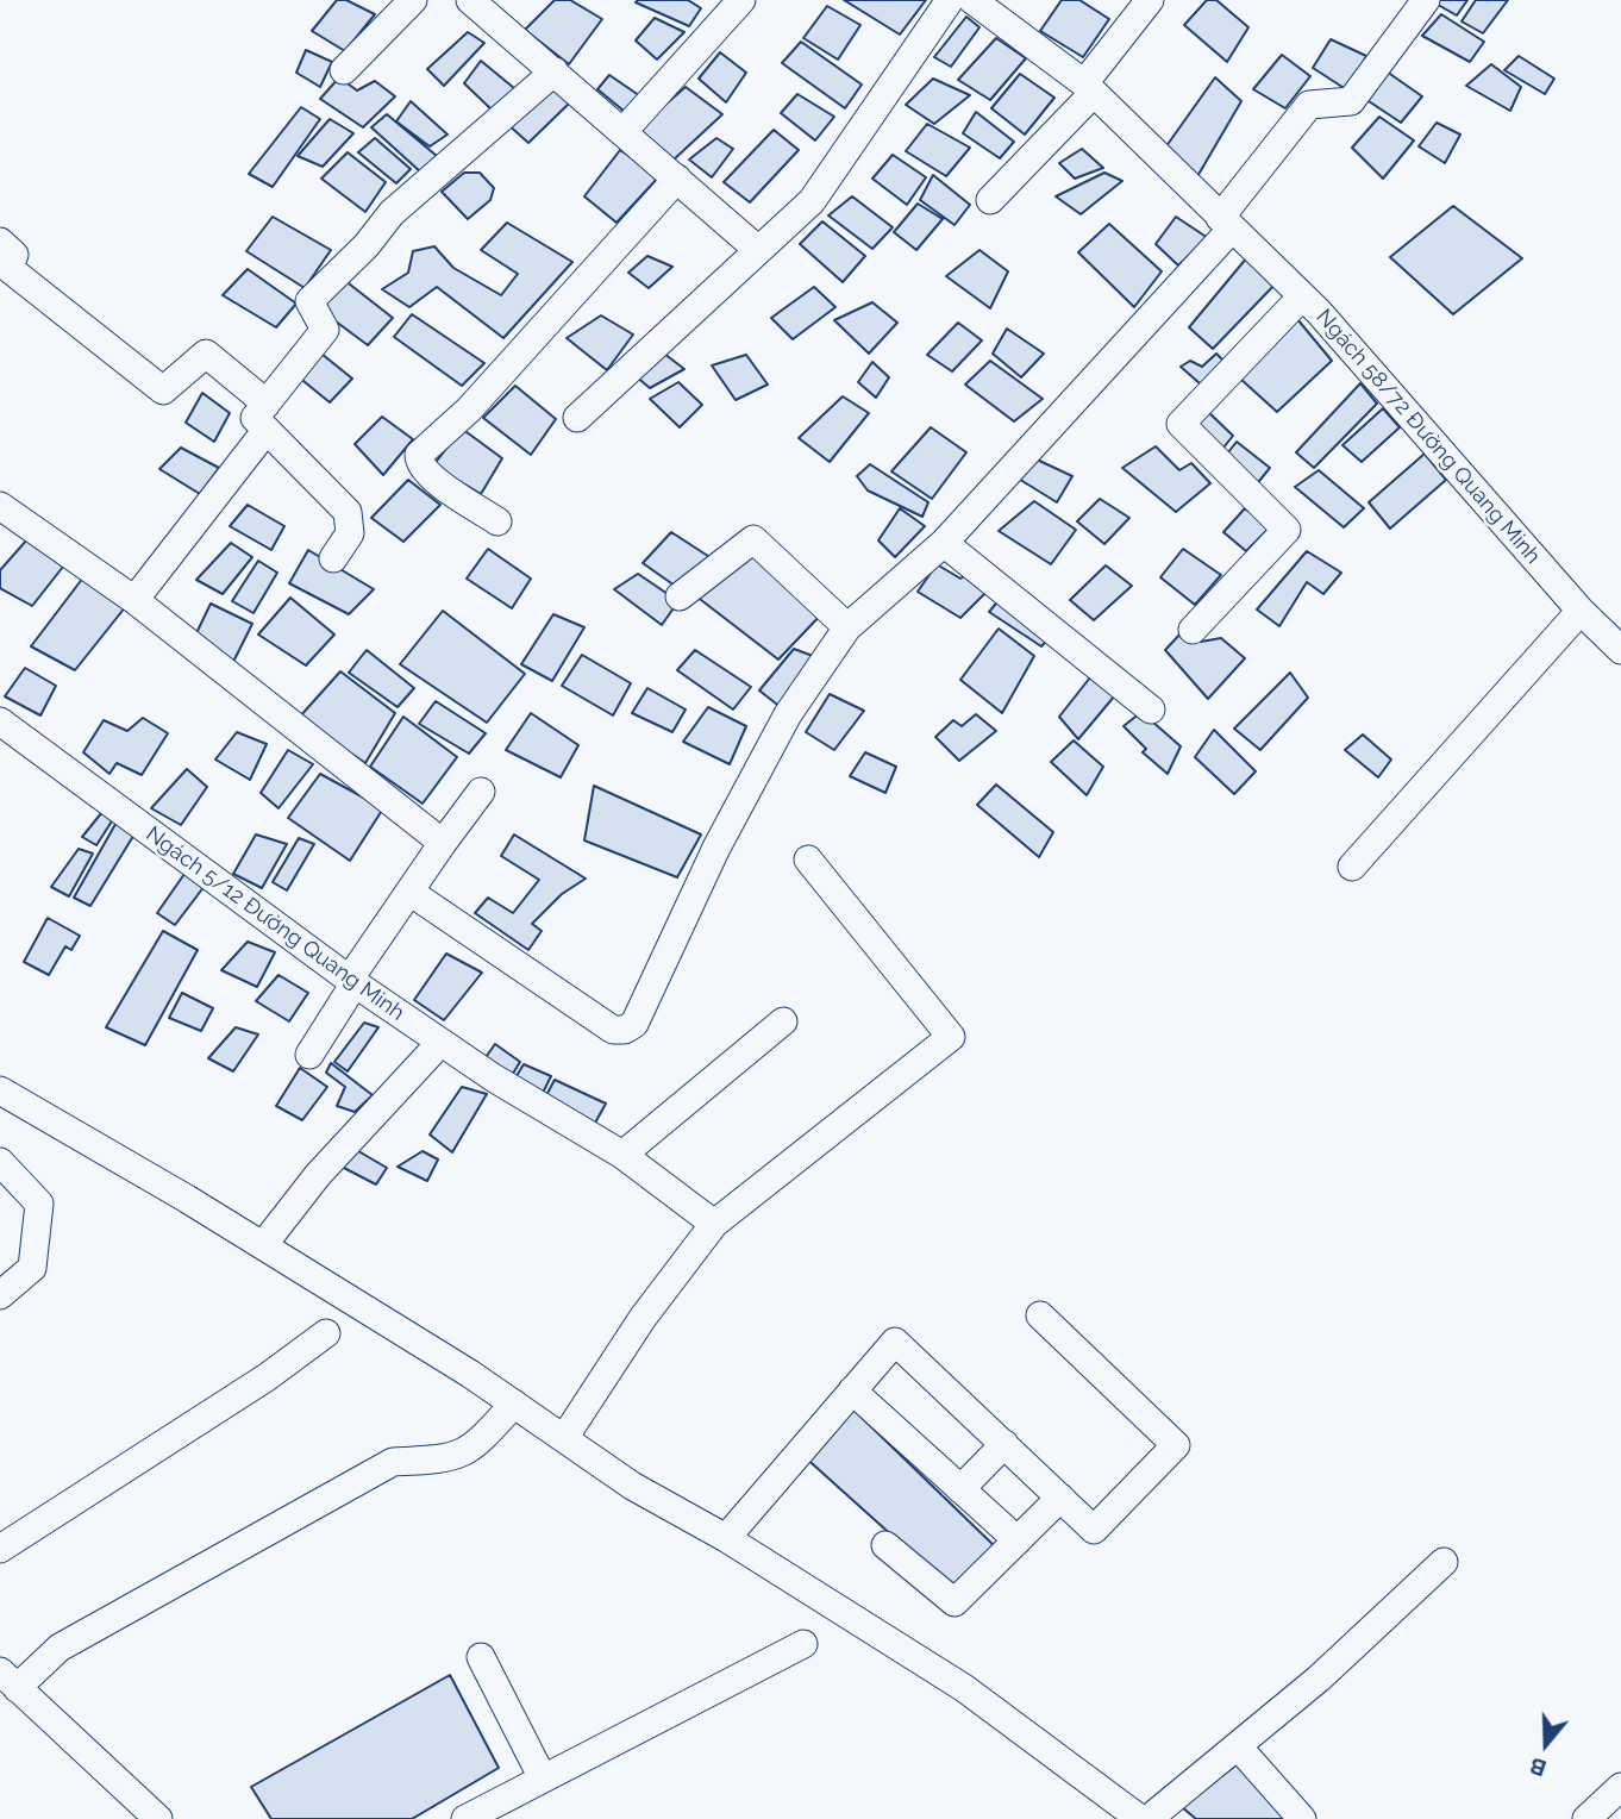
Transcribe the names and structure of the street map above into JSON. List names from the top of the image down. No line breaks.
{"streets":{"street":["Ngách 58/72 Đường Quang Minh","Ngách 5/12 Đường Quang Minh"]},"north":"bottom"}
